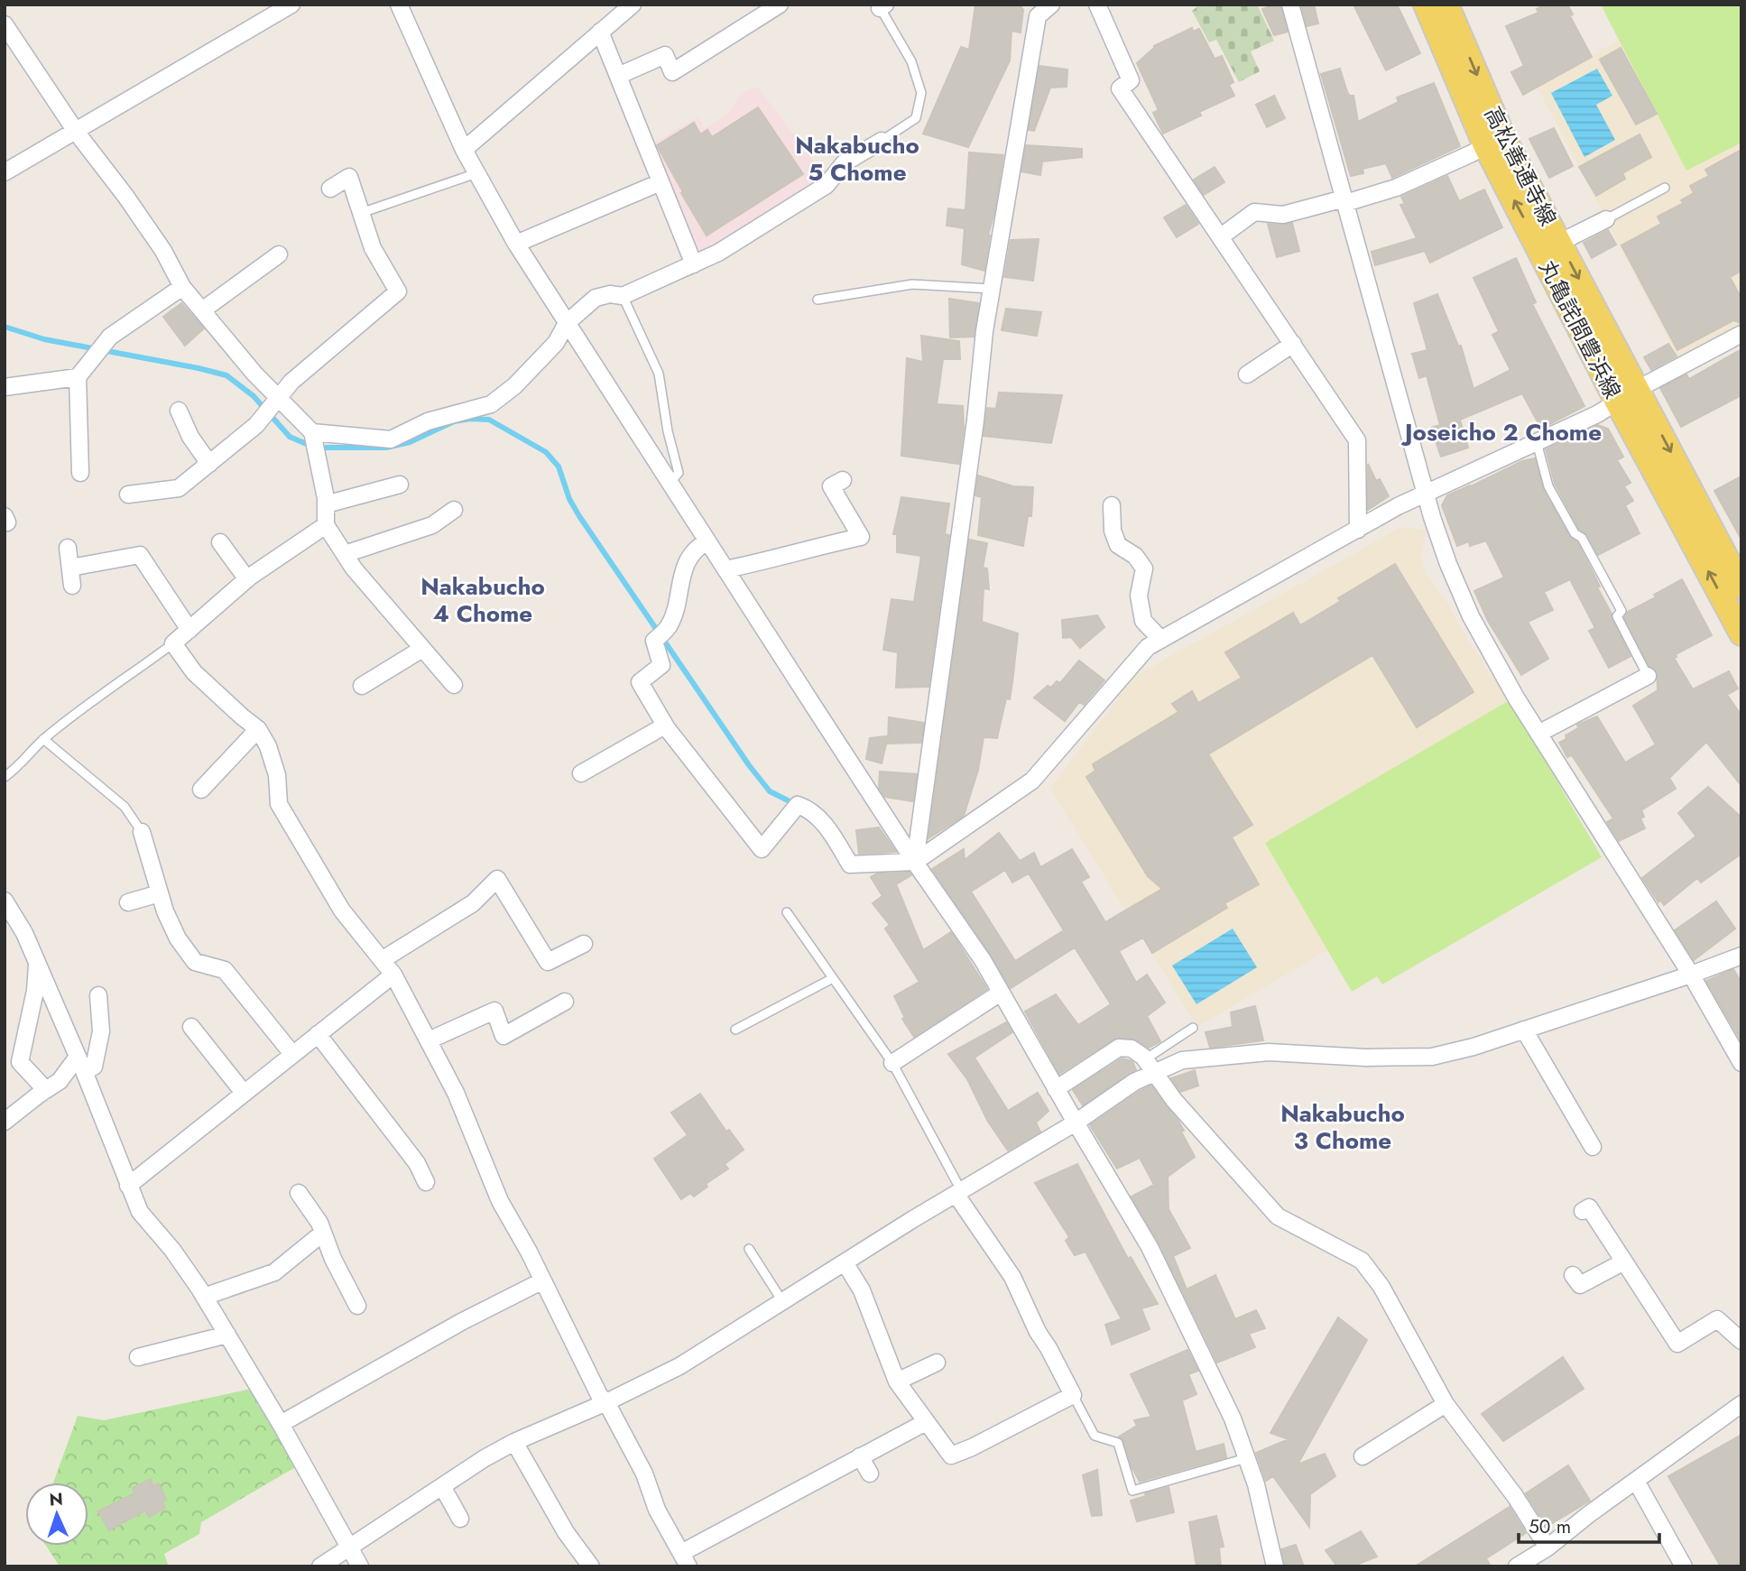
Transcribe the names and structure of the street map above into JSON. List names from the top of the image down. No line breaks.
{"streets":{"main road":["高松善通寺線","丸亀詫間豊浜線"]},"crossings":[["高松善通寺線","丸亀詫間豊浜線"]],"one_way":["高松善通寺線","丸亀詫間豊浜線"],"districts":["Nakabucho 5 Chome","Joseicho 2 Chome","Nakabucho 4 Chome","Nakabucho 3 Chome"],"scale_bar":"50 m","north":"top"}
